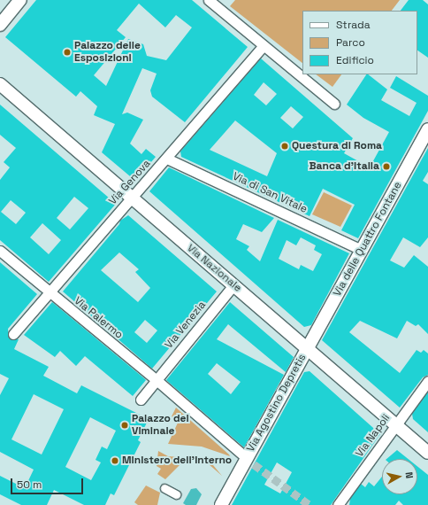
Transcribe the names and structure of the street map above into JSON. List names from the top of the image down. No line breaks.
{"streets":{"street":["Via Genova","Via di San Vitale","Via delle Quattro Fontane","Via Nazionale","Via Palermo","Via Venezia","Via Agostino Depretis","Via Napoli"]},"crossings":[["Via Genova","Via di San Vitale"],["Via Genova","Via Nazionale"],["Via Genova","Via Palermo"],["Via di San Vitale","Via delle Quattro Fontane"],["Via delle Quattro Fontane","Via Nazionale"],["Via delle Quattro Fontane","Via Agostino Depretis"],["Via Nazionale","Via Venezia"],["Via Nazionale","Via Agostino Depretis"],["Via Nazionale","Via Napoli"],["Via Palermo","Via Venezia"],["Via Palermo","Via Agostino Depretis"]],"places":["Palazzo delle Esposizioni","Questura di Roma","Banca d'Italia","Palazzo del Viminale","Ministero dell'Interno"],"legend":["Strada","Parco","Edificio"],"scale_bar":"50 m","north":"right"}
